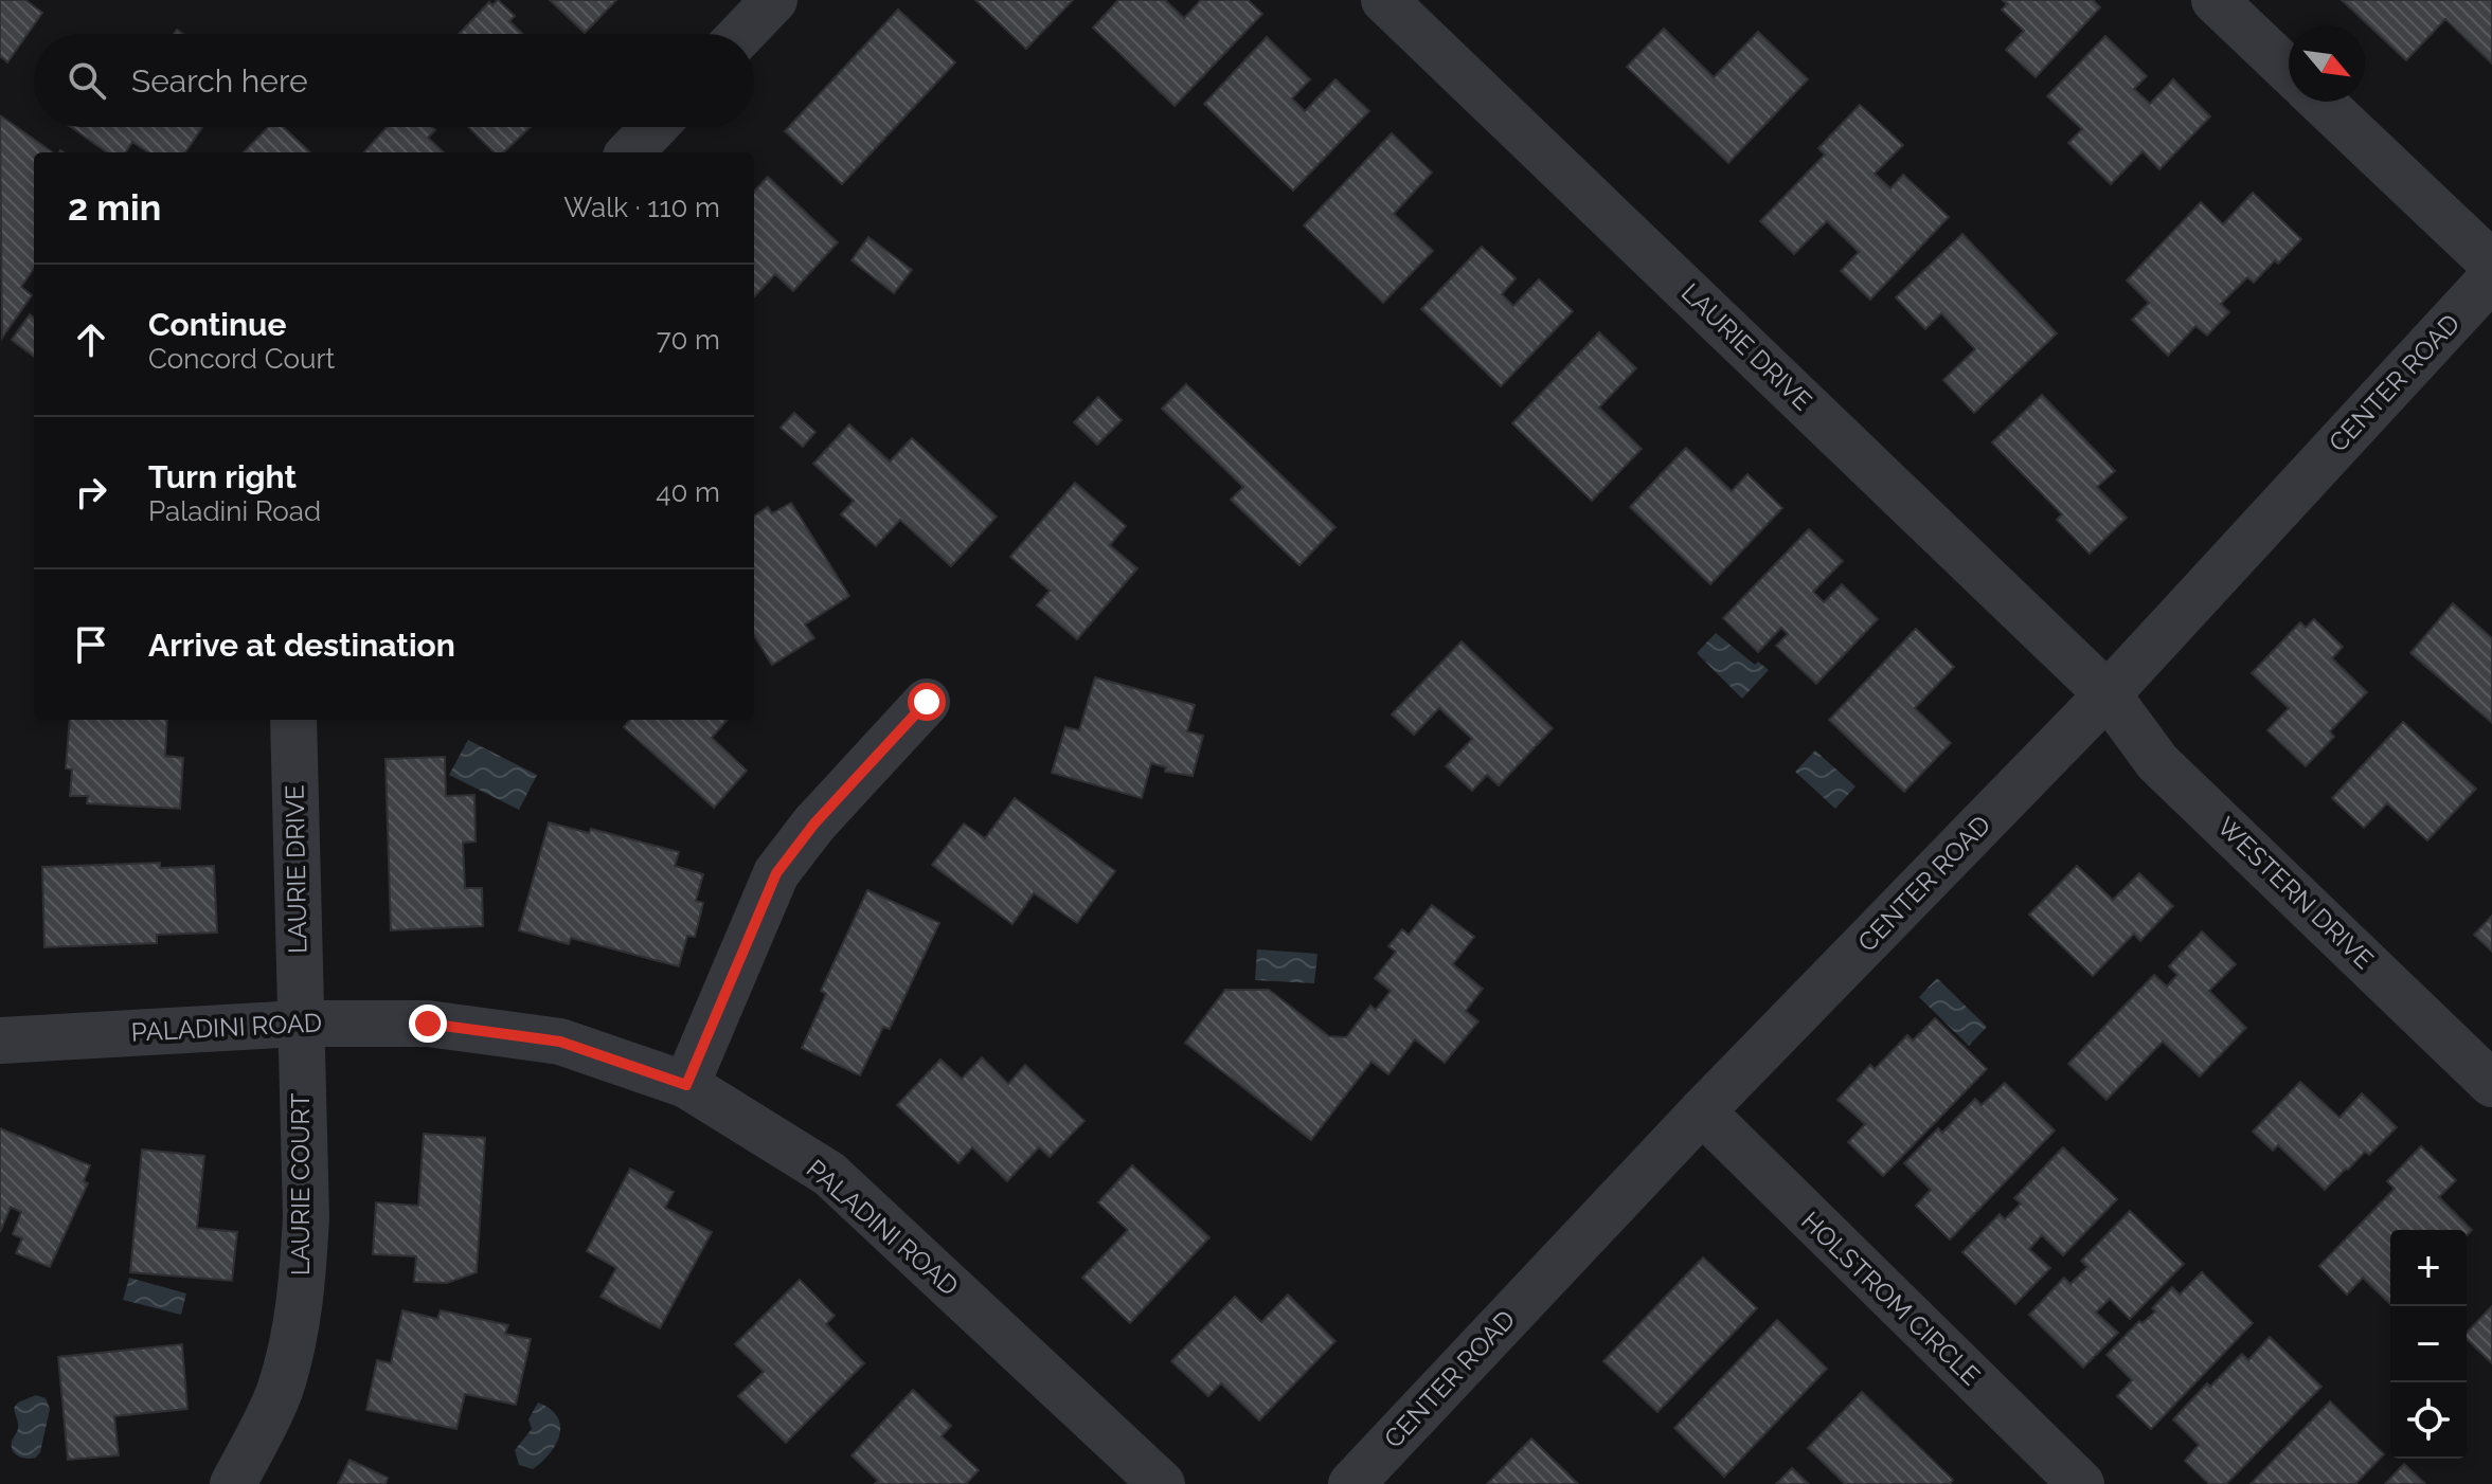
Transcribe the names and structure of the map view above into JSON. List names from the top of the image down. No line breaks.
{"streets":{"street":["LAURIE DRIVE","CENTER ROAD","WESTERN DRIVE","PALADINI ROAD","LAURIE COURT","HOLSTROM CIRCLE"]},"crossings":[["LAURIE DRIVE","CENTER ROAD"],["LAURIE DRIVE","WESTERN DRIVE"],["LAURIE DRIVE","PALADINI ROAD"],["LAURIE DRIVE","LAURIE COURT"],["CENTER ROAD","WESTERN DRIVE"],["CENTER ROAD","HOLSTROM CIRCLE"],["PALADINI ROAD","LAURIE COURT"]],"north":"bottom right","page":{"search":"Search here","heading":["2 min","Walk · 110 m"],"list":[["Continue","Concord Court","70 m"],["Turn right","Paladini Road","40 m"],"Arrive at destination"],"map_buttons":["+","−"]}}
